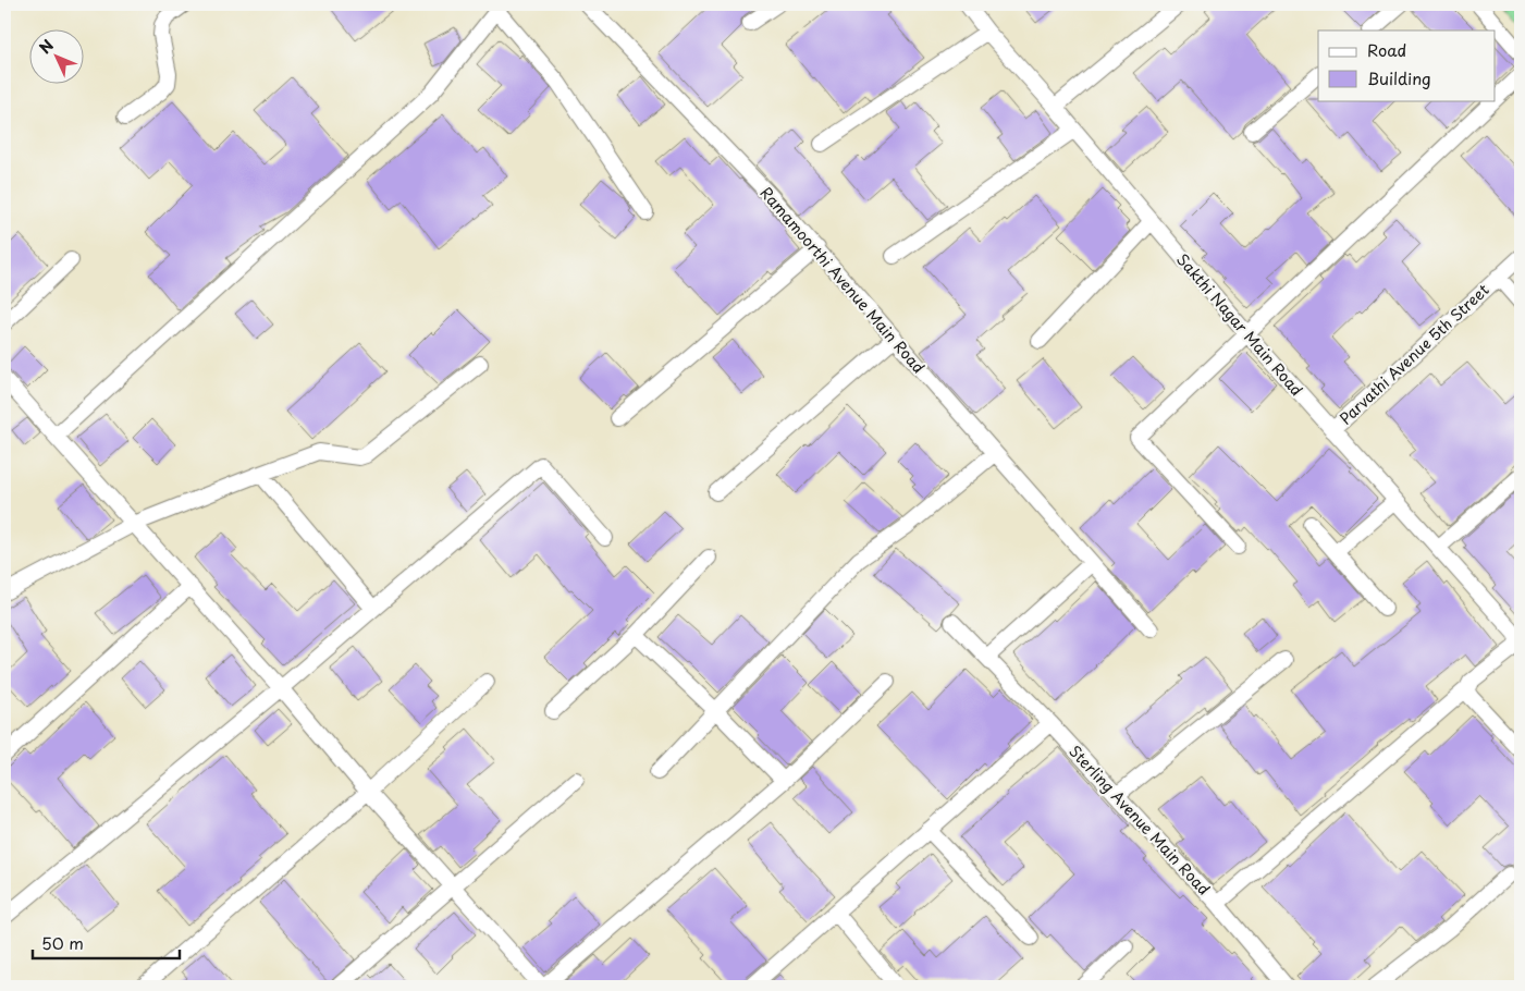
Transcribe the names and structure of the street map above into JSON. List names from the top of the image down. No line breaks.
{"streets":{"street":["Ramamoorthi Avenue Main Road","Sakthi Nagar Main Road","Parvathi Avenue 5th Street","Sterling Avenue Main Road"]},"crossings":[["Sakthi Nagar Main Road","Parvathi Avenue 5th Street"]],"legend":["Road","Building"],"scale_bar":"50 m","north":"top left"}
